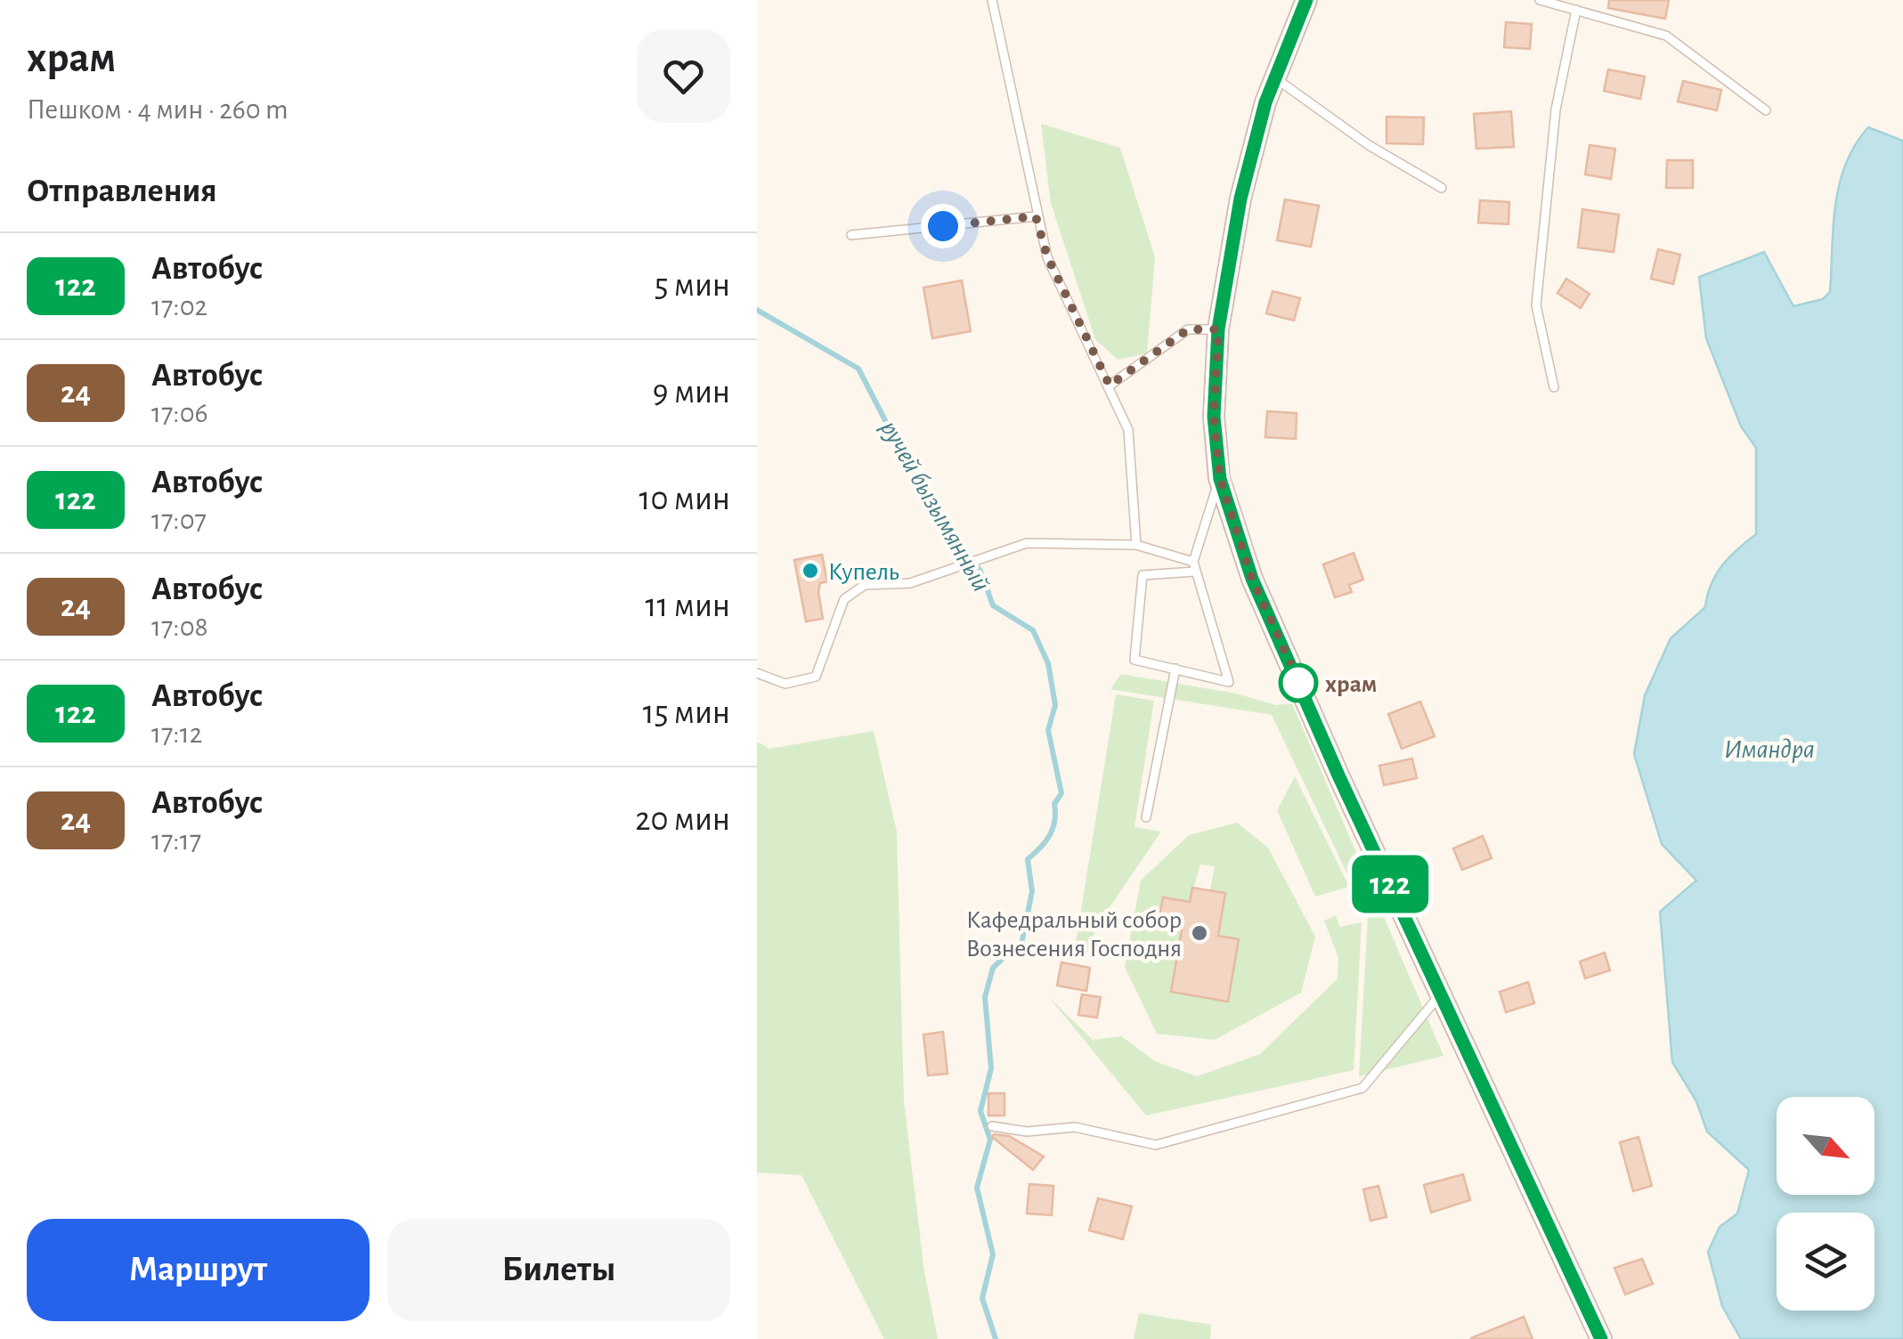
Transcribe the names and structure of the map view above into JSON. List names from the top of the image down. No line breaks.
{"water":["ручей бызымянный","Имандра"],"places":["Купель","храм","Кафедральный собор Вознесения Господня"],"lines":["bus line 122"],"north":"bottom right","page":{"heading":[["храм","Пешком · 4 мин · 260 m"],"Отправления"],"on_map":"122","list":[{"mark":"122","name":"Автобус","note":"17:02","value":"5 мин"},{"mark":"24","name":"Автобус","note":"17:06","value":"9 мин"},{"mark":"122","name":"Автобус","note":"17:07","value":"10 мин"},{"mark":"24","name":"Автобус","note":"17:08","value":"11 мин"},{"mark":"122","name":"Автобус","note":"17:12","value":"15 мин"},{"mark":"24","name":"Автобус","note":"17:17","value":"20 мин"}],"buttons":["Маршрут","Билеты"]}}
